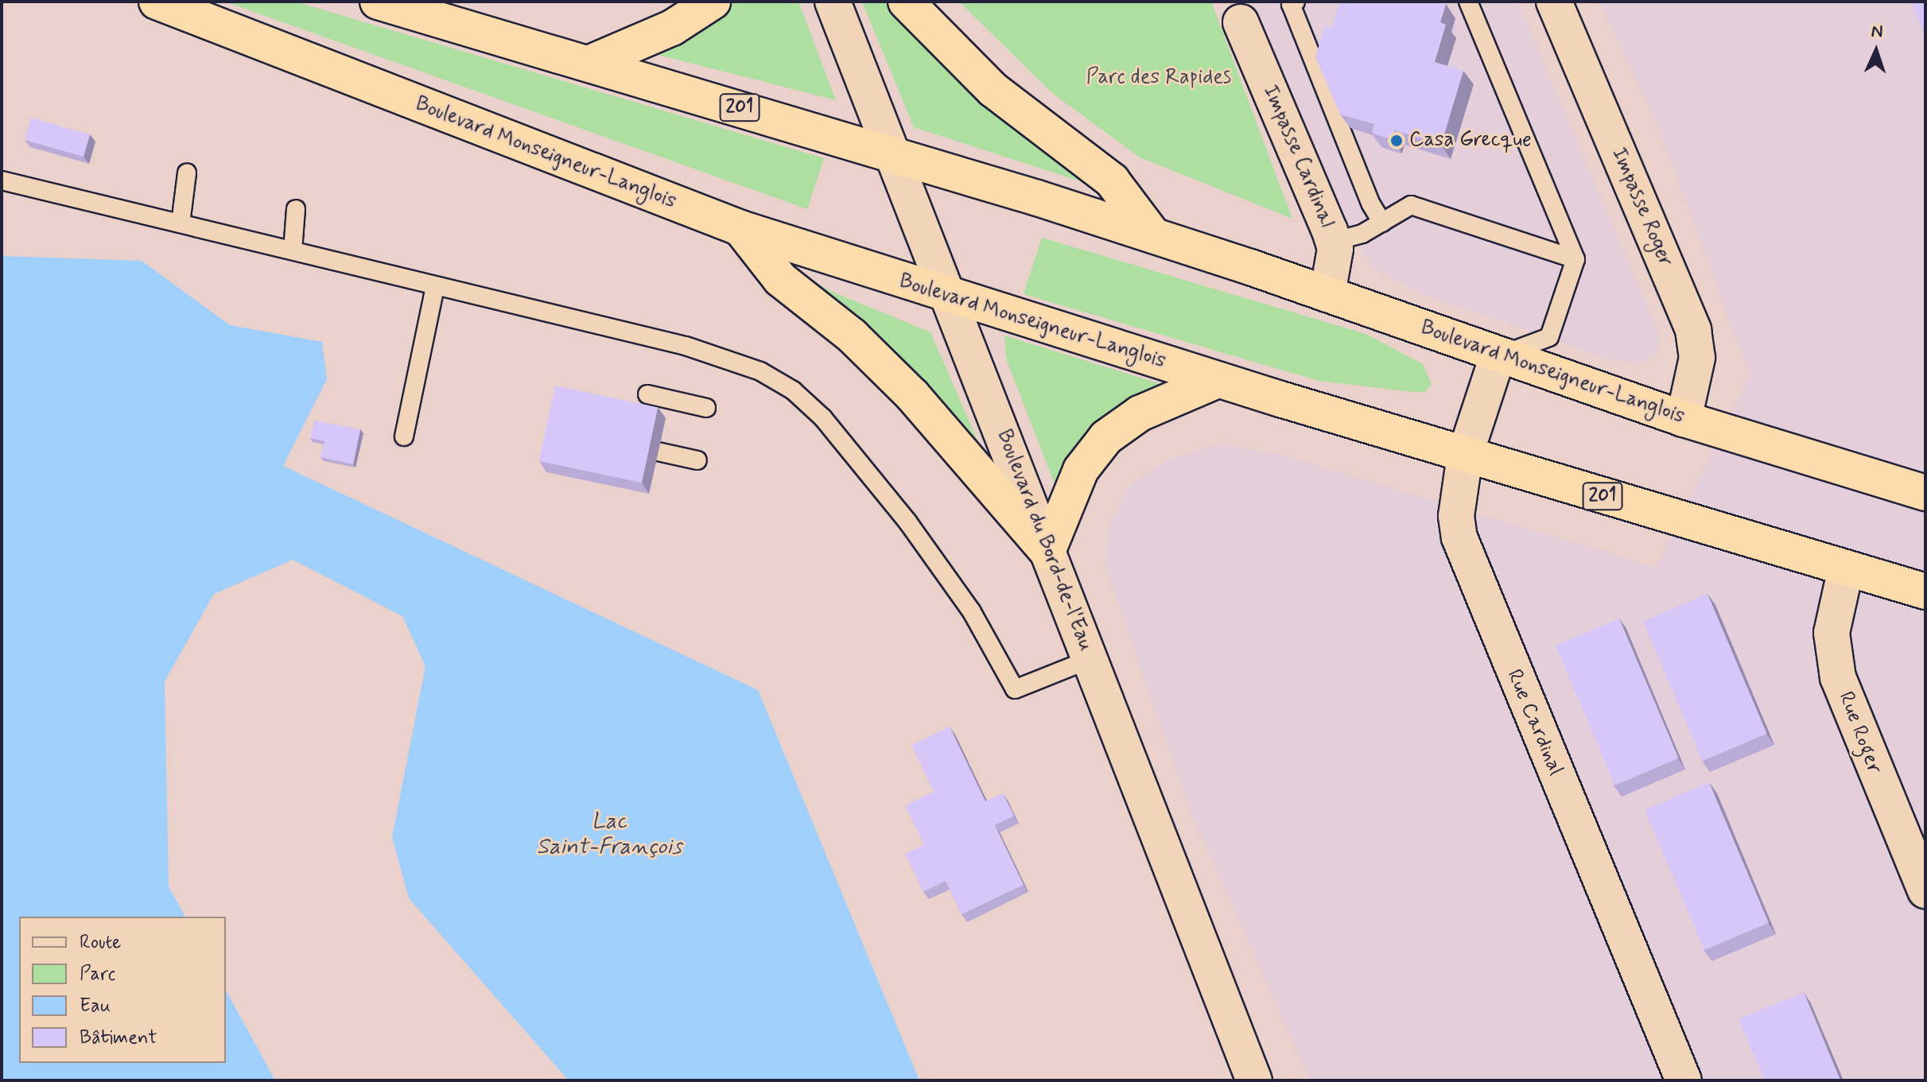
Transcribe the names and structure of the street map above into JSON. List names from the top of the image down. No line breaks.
{"streets":{"highway":["201","Boulevard Monseigneur-Langlois"],"street":["Impasse Cardinal","Impasse Roger","Boulevard du Bord-de-l'Eau","Rue Cardinal","Rue Roger"]},"crossings":[["Boulevard Monseigneur-Langlois","Impasse Cardinal"],["Boulevard Monseigneur-Langlois","Impasse Roger"],["Boulevard Monseigneur-Langlois","Boulevard du Bord-de-l'Eau"],["Boulevard Monseigneur-Langlois","Rue Cardinal"],["Boulevard Monseigneur-Langlois","Rue Roger"]],"water":["Lac Saint-François"],"parks":["Parc des Rapides"],"places":["Casa Grecque"],"legend":["Route","Parc","Eau","Bâtiment"],"north":"top"}
